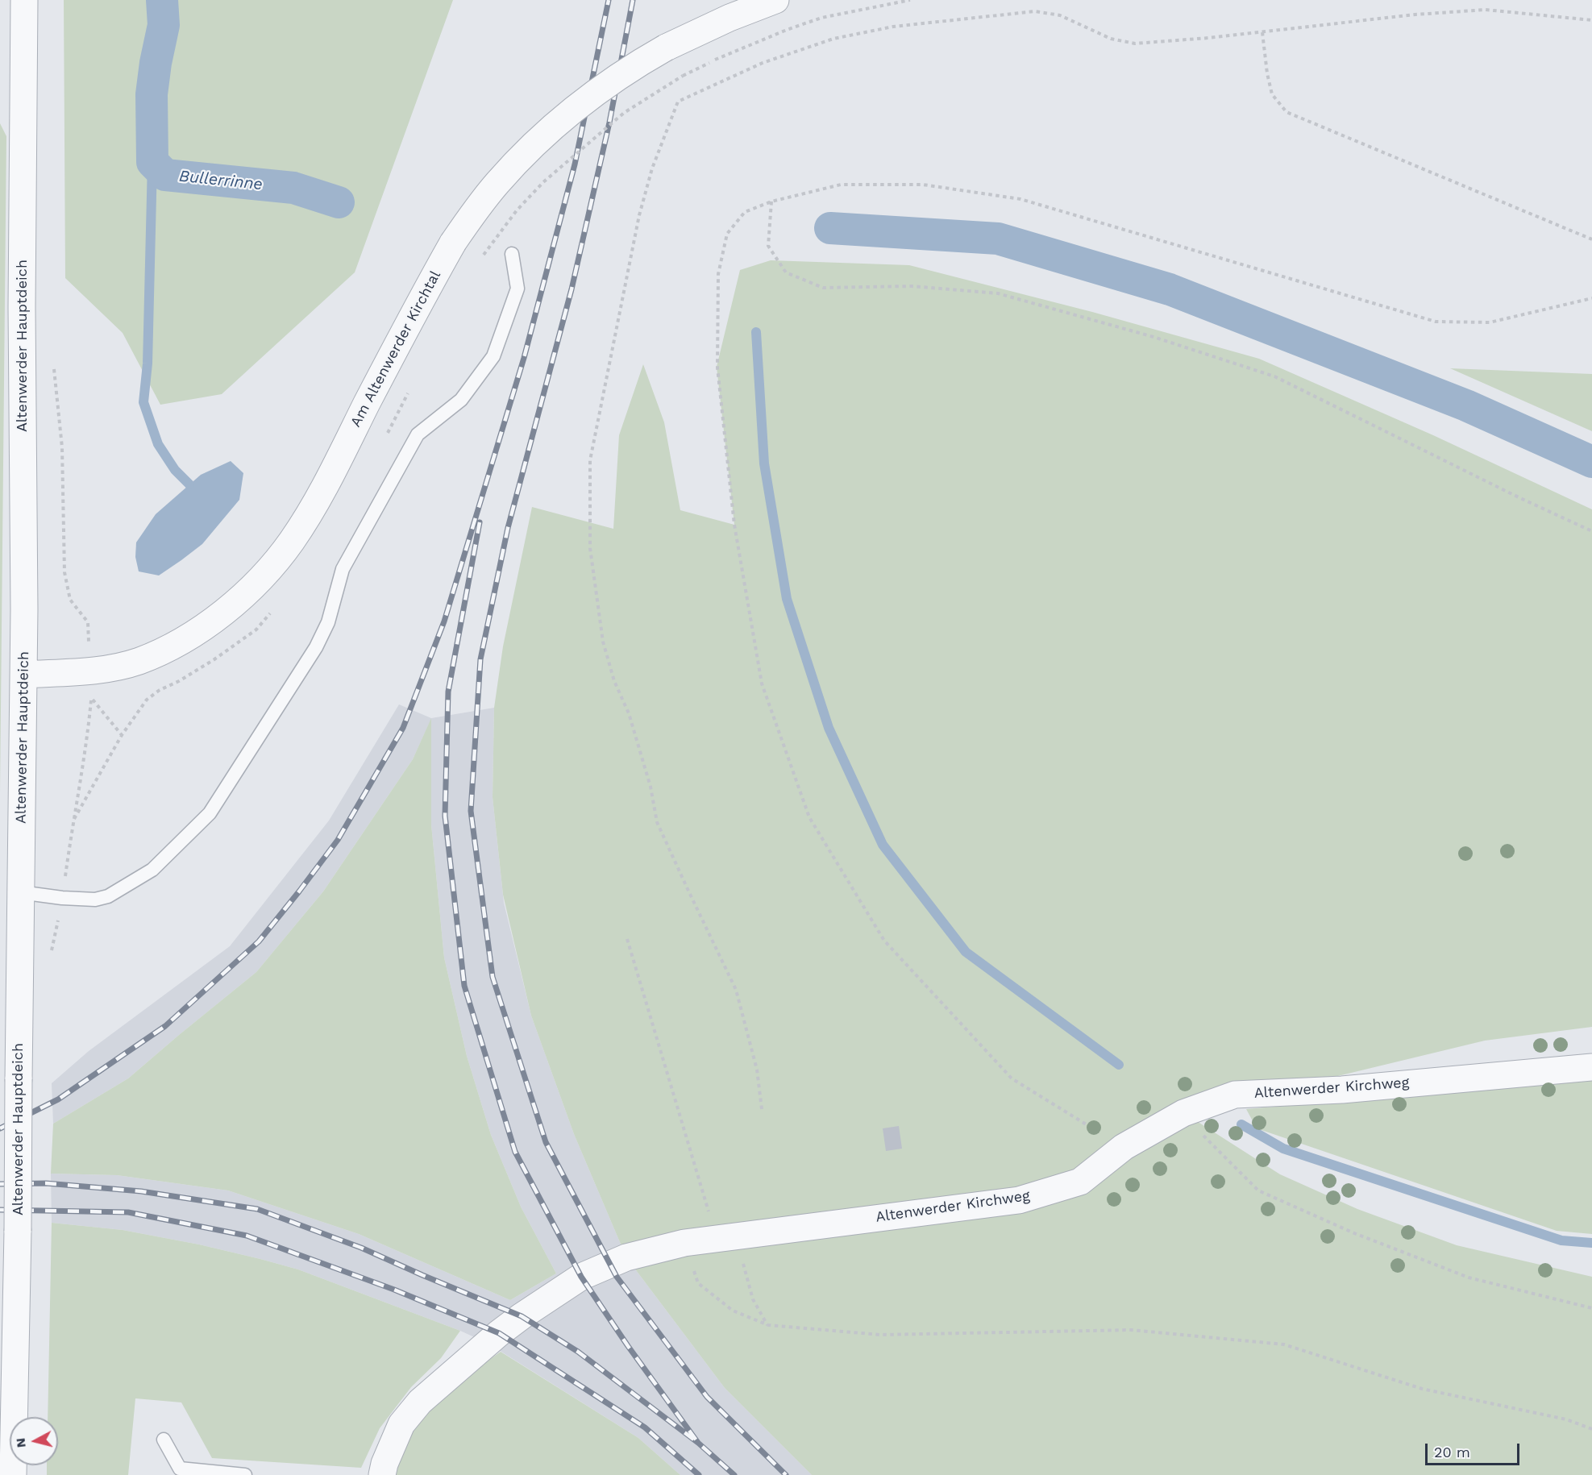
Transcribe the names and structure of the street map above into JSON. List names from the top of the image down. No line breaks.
{"streets":{"street":["Altenwerder Hauptdeich","Am Altenwerder Kirchtal","Altenwerder Kirchweg"]},"crossings":[["Altenwerder Hauptdeich","Am Altenwerder Kirchtal"]],"water":["Bullerrinne"],"scale_bar":"20 m","north":"left"}
